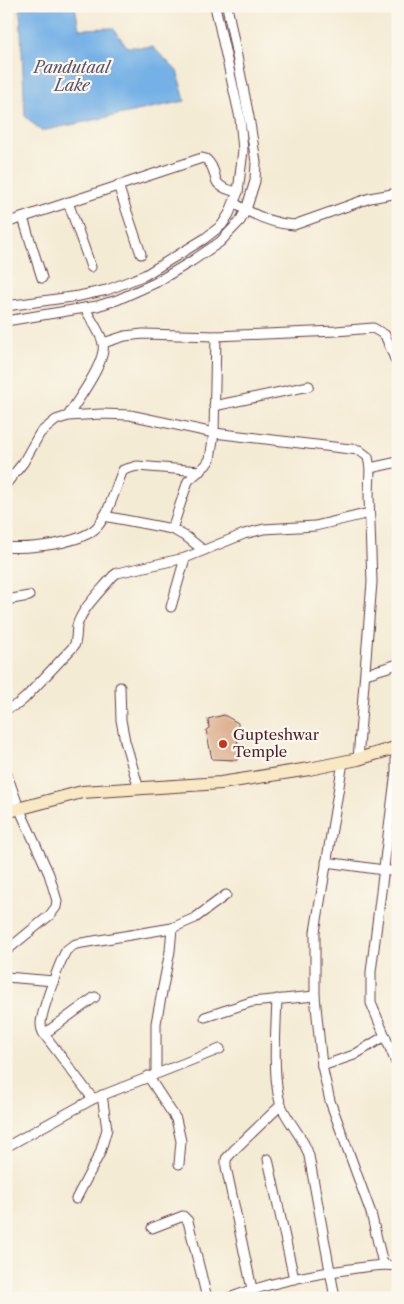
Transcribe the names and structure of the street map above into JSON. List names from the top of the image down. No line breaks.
{"water":["Pandutaal Lake"],"places":["Gupteshwar Temple"]}
